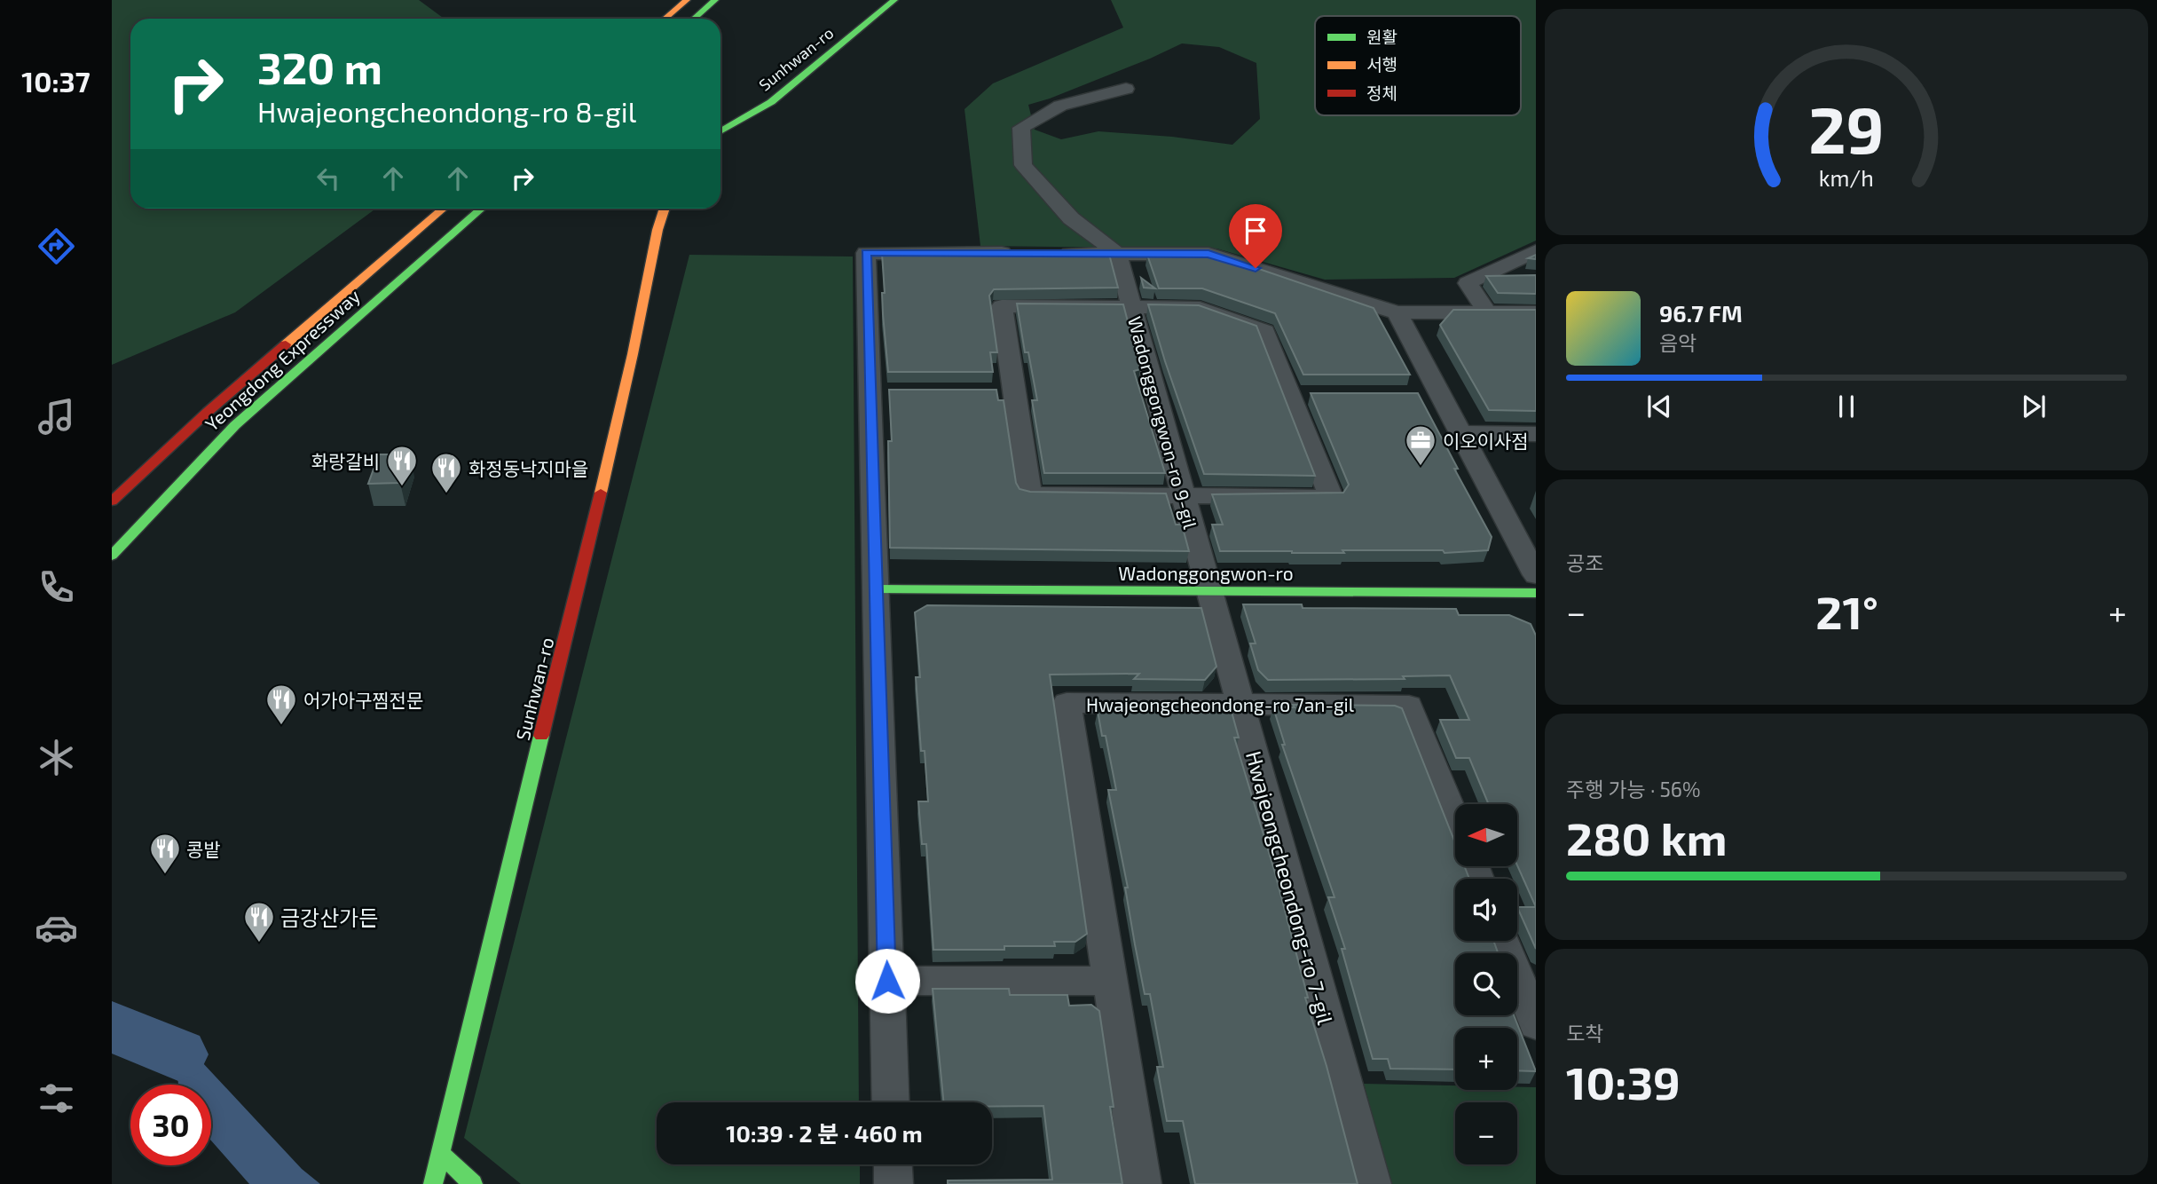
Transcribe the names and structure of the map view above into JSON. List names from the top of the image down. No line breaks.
{"streets":{"main road":["Sunhwan-ro","Yeongdong Expressway","Wadonggongwon-ro"],"street":["Wadonggongwon-ro 9-gil","Hwajeongcheondong-ro 7an-gil","Hwajeongcheondong-ro 7-gil"]},"crossings":[["Wadonggongwon-ro 9-gil","Wadonggongwon-ro"],["Wadonggongwon-ro 9-gil","Hwajeongcheondong-ro 7-gil"],["Wadonggongwon-ro","Hwajeongcheondong-ro 7-gil"],["Hwajeongcheondong-ro 7an-gil","Hwajeongcheondong-ro 7-gil"]],"places":{"office":["이오이사점"],"restaurant":["화랑갈비","화정동낙지마을","어가아구찜전문","콩밭","금강산가든"]},"legend":["원활","서행","정체"],"north":"left","page":{"tabs":"10:37","turn":["320 m","Hwajeongcheondong-ro 8-gil"],"song":["96.7 FM","음악"],"tile":["공조",["주행 가능 · 56%","280 km"],["도착","10:39"]],"heat":["−","21°","+"],"map_buttons":["+","−"],"limit":"30","trip":"10:39 · 2 분 · 460 m","gauge":["29","km/h"]}}
